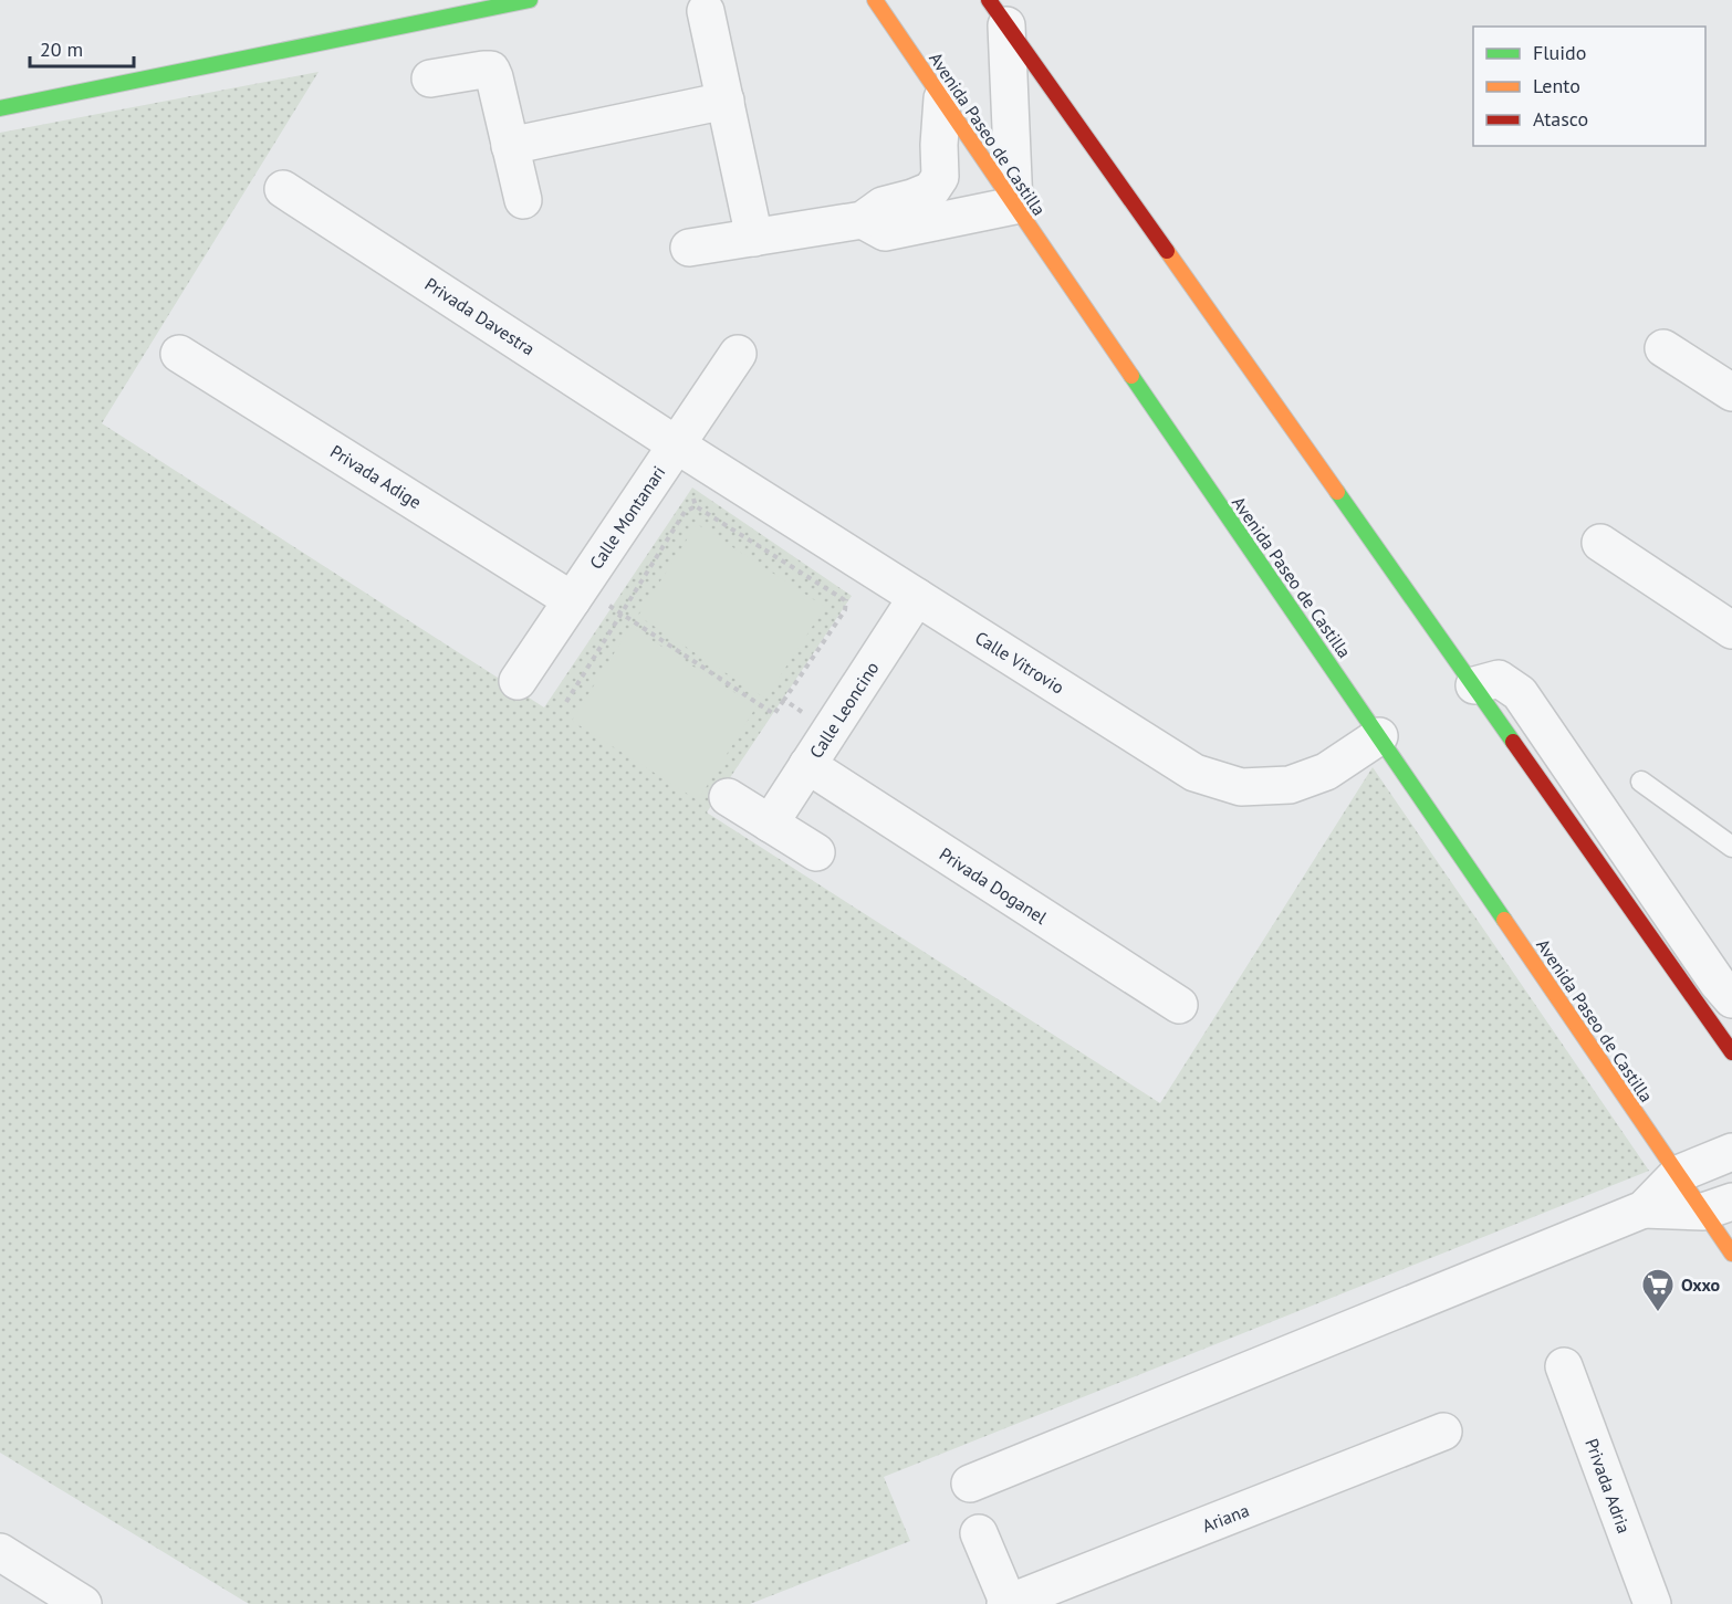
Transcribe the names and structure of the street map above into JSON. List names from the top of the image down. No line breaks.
{"streets":{"street":["Avenida Paseo de Castilla","Privada Davestra","Privada Adige","Calle Montanari","Calle Vitrovio","Calle Leoncino","Privada Doganel","Privada Adria","Ariana"]},"crossings":[["Avenida Paseo de Castilla","Calle Vitrovio"],["Privada Davestra","Calle Montanari"],["Privada Davestra","Calle Vitrovio"],["Privada Adige","Calle Montanari"],["Calle Montanari","Calle Vitrovio"],["Calle Vitrovio","Calle Leoncino"],["Calle Leoncino","Privada Doganel"]],"places":{"supermarket":["Oxxo"]},"legend":["Fluido","Lento","Atasco"],"scale_bar":"20 m"}
